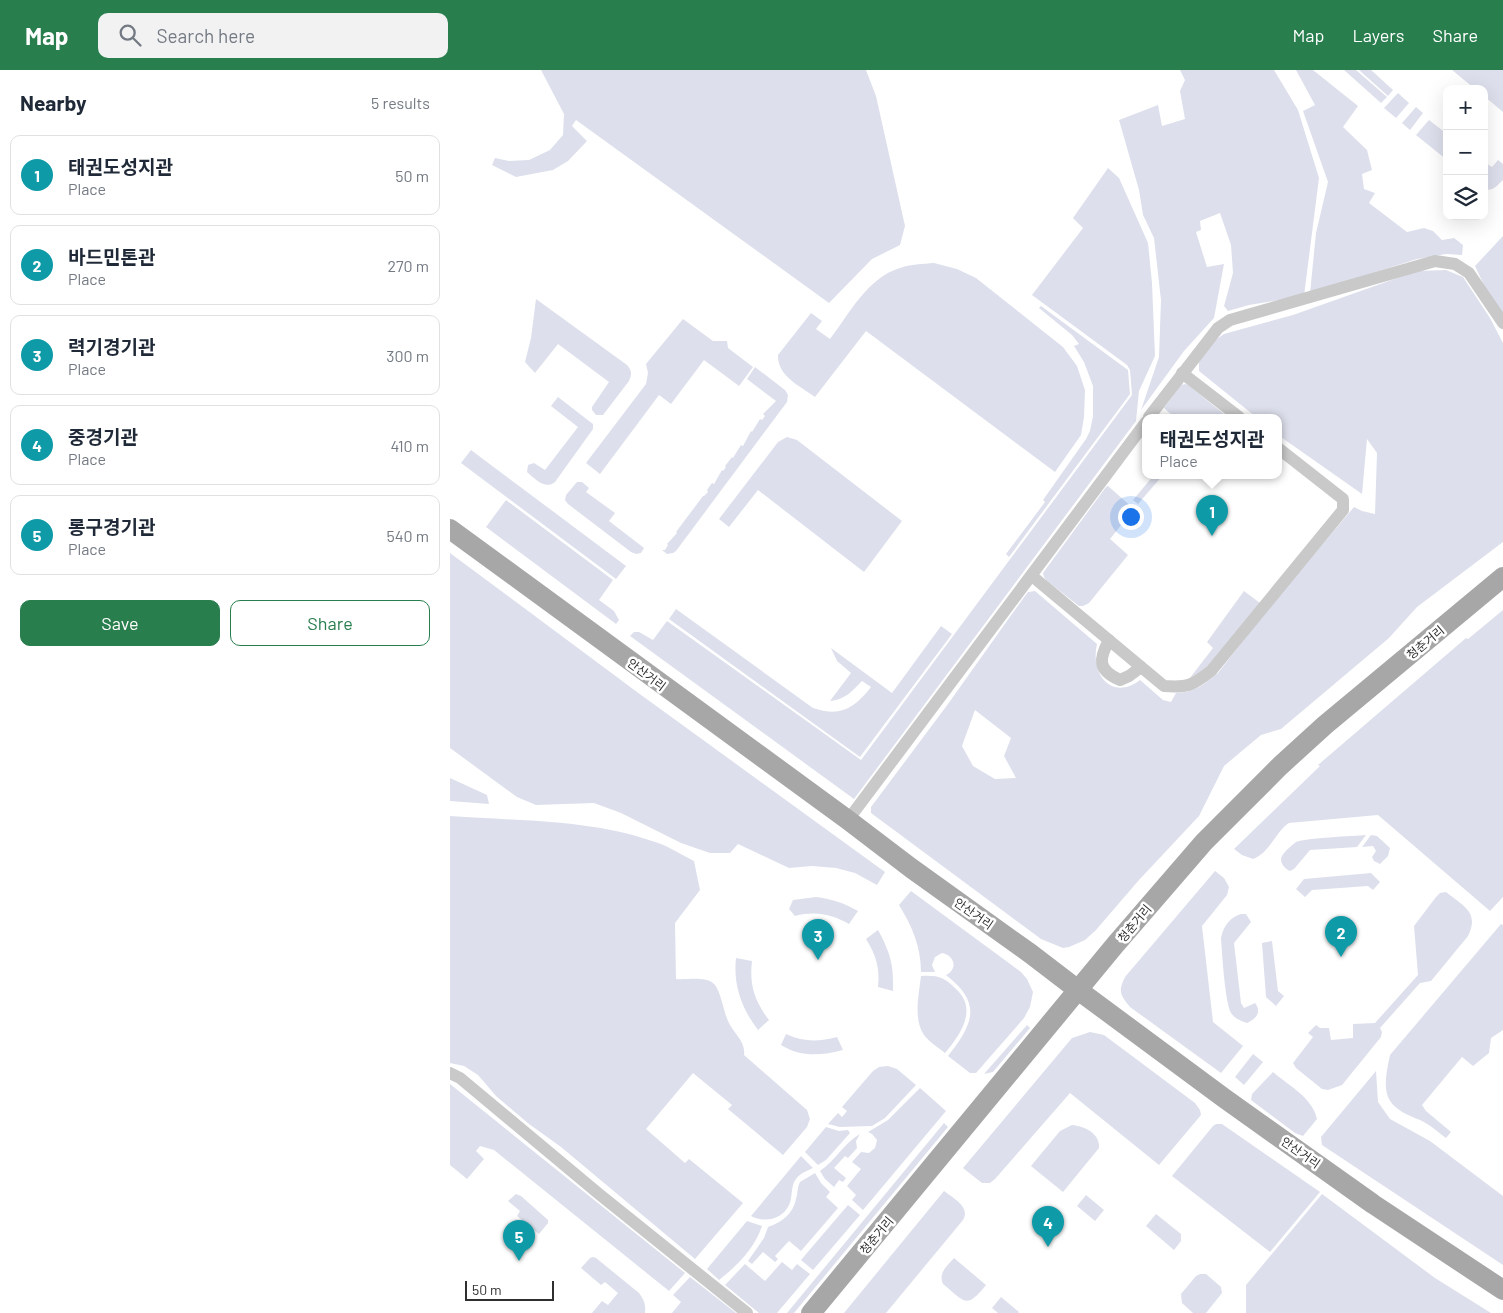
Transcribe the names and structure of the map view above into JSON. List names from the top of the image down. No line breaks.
{"streets":{"main road":["청춘거리","안산거리"]},"crossings":[["청춘거리","안산거리"]],"scale_bar":"50 m","page":{"header":"Map","search":"Search here","nav":["Map","Layers","Share"],"heading":["Nearby","5 results"],"map_buttons":["+","−"],"list":[{"mark":"1","name":"태권도성지관","note":"Place","value":"50 m"},{"mark":"2","name":"바드민톤관","note":"Place","value":"270 m"},{"mark":"3","name":"력기경기관","note":"Place","value":"300 m"},{"mark":"4","name":"중경기관","note":"Place","value":"410 m"},{"mark":"5","name":"롱구경기관","note":"Place","value":"540 m"}],"popup":["태권도성지관","Place"],"pins":["1","2","3","4","5"],"buttons":["Save","Share"],"scale":"50 m"}}
